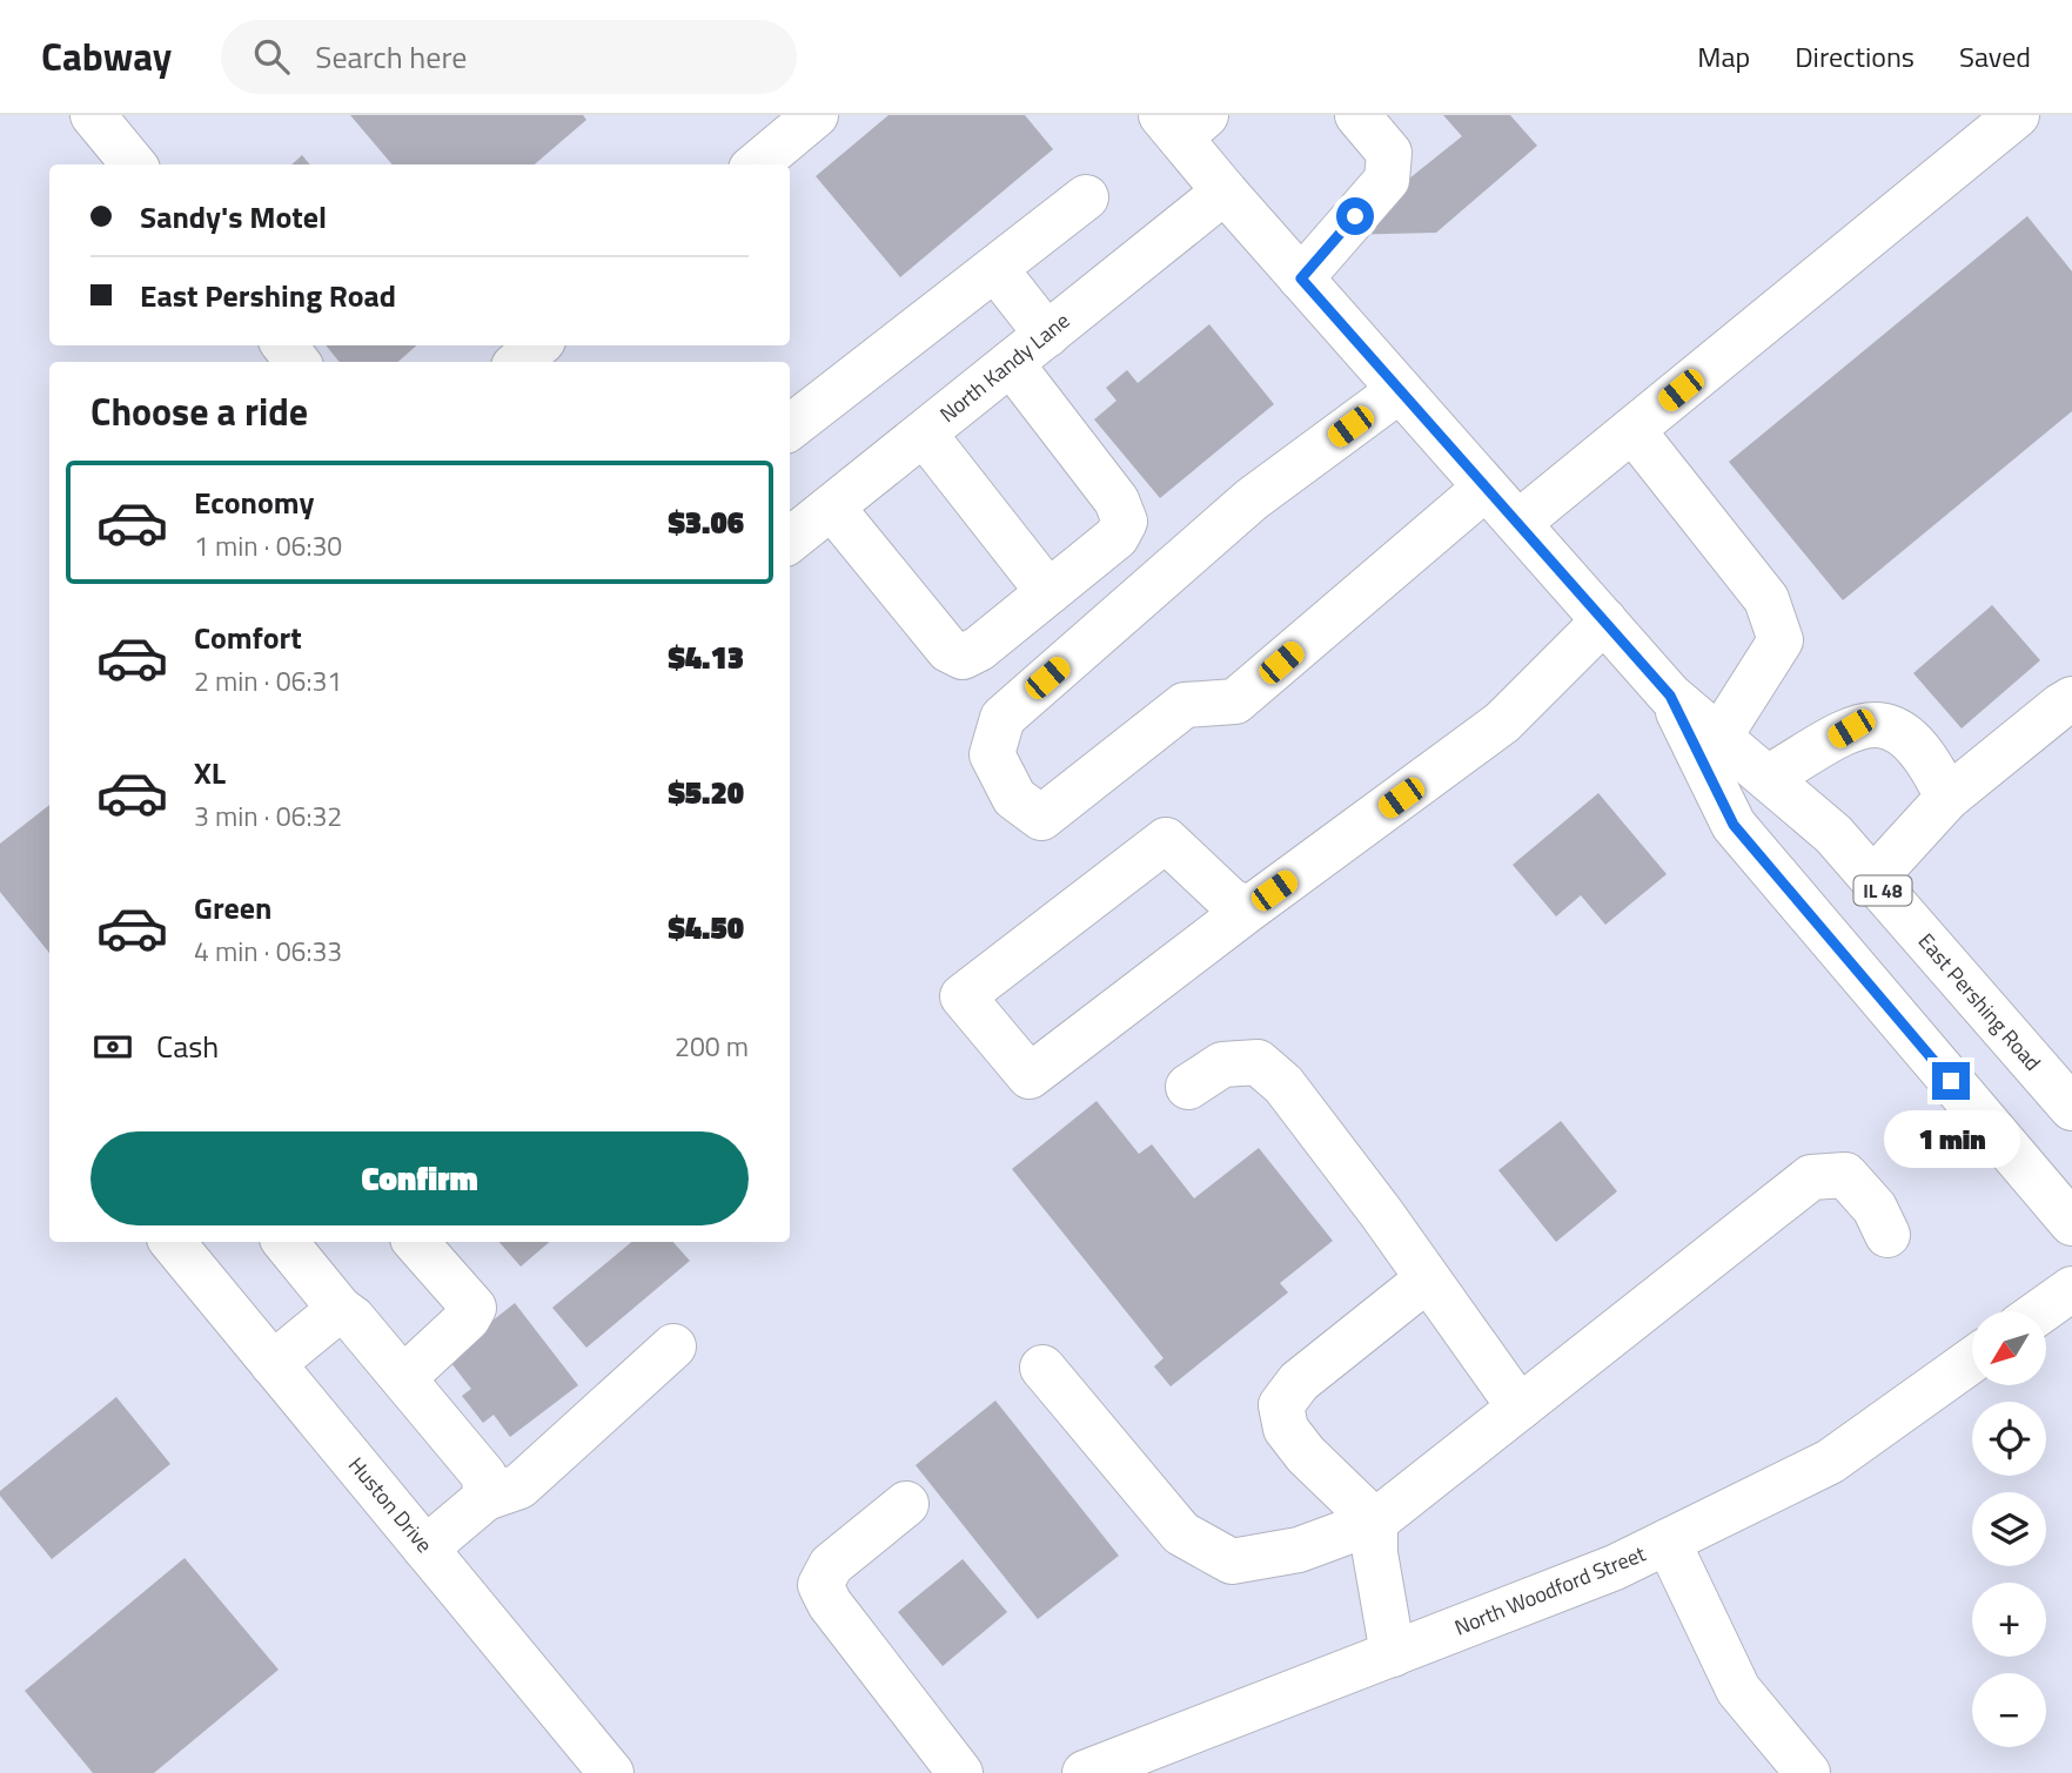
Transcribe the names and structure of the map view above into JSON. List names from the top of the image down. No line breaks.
{"streets":{"street":["North Kandy Lane","IL 48","East Pershing Road","Huston Drive","North Woodford Street"]},"crossings":[["North Kandy Lane","East Pershing Road"]],"north":"bottom left","page":{"header":"Cabway","search":"Search here","nav":["Map","Directions","Saved"],"banner":["Sandy's Motel","East Pershing Road"],"heading":"Choose a ride","list":[{"name":"Economy","note":"1 min · 06:30","value":"$3.06"},{"name":"Comfort","note":"2 min · 06:31","value":"$4.13"},{"name":"XL","note":"3 min · 06:32","value":"$5.20"},{"name":"Green","note":"4 min · 06:33","value":"$4.50"}],"pay":["Cash","200 m"],"bubble":"1 min","buttons":"Confirm","map_buttons":["+","−"]}}
